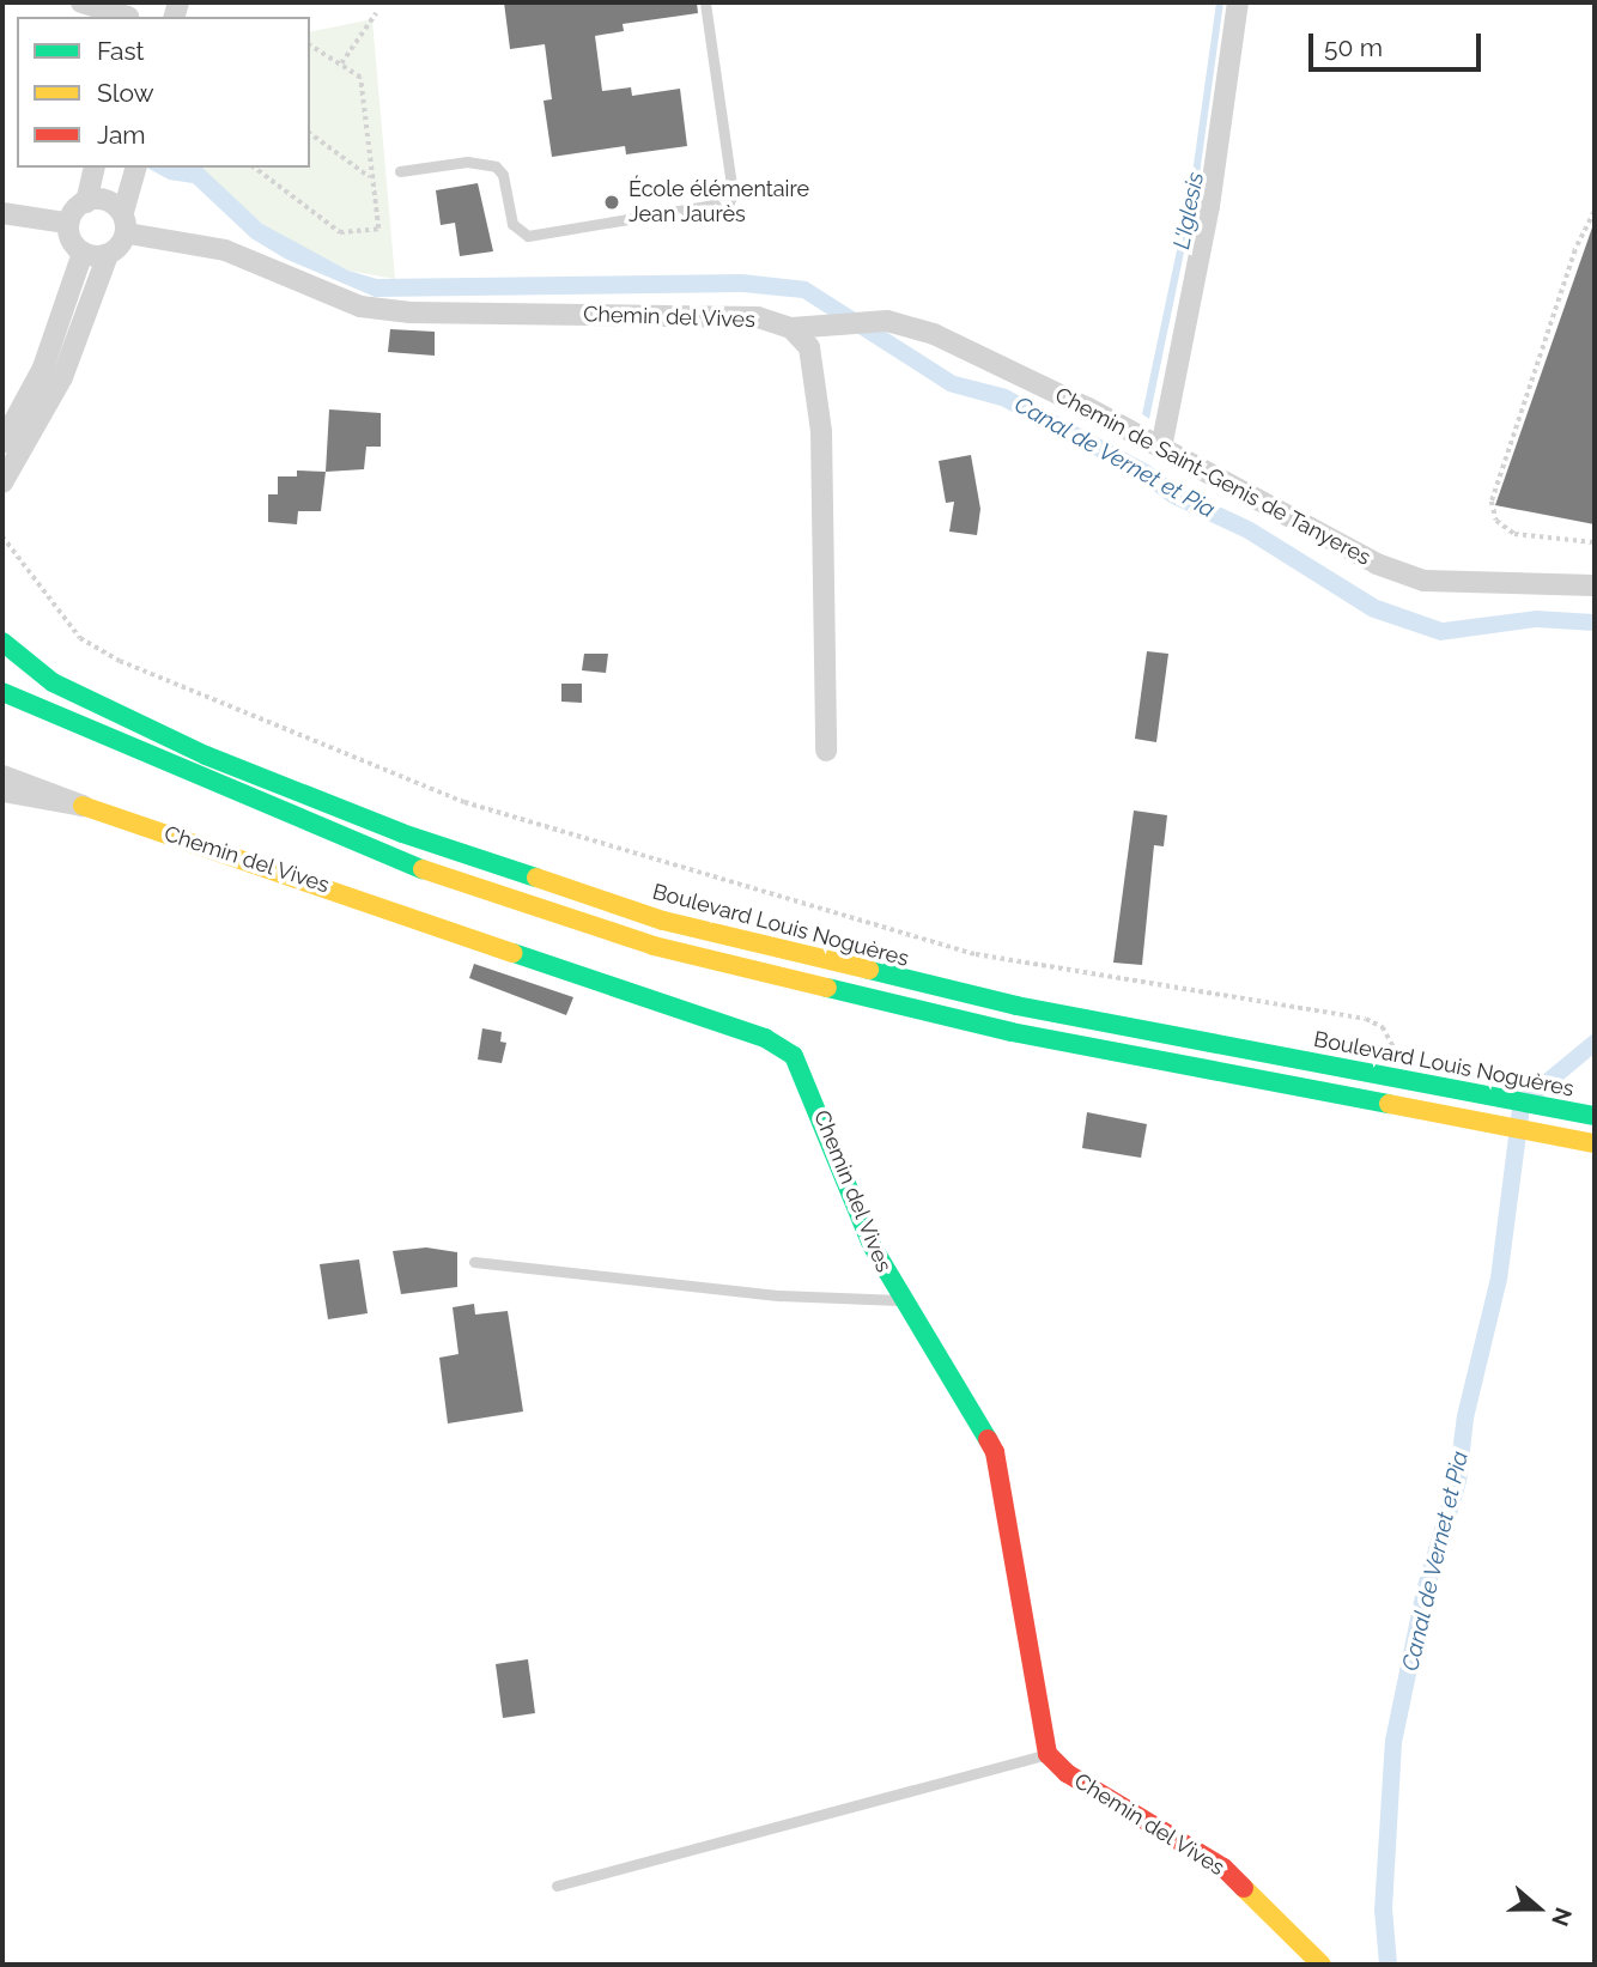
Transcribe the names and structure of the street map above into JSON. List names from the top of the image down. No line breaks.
{"streets":{"main road":["Chemin del Vives","Boulevard Louis Noguères"],"street":["Chemin de Saint-Genis de Tanyeres"]},"crossings":[["Chemin del Vives","Chemin de Saint-Genis de Tanyeres"]],"water":["L'Iglesis","Canal de Vernet et Pia"],"places":["École élémentaire Jean Jaurès"],"legend":["Fast","Slow","Jam"],"scale_bar":"50 m","north":"right"}
